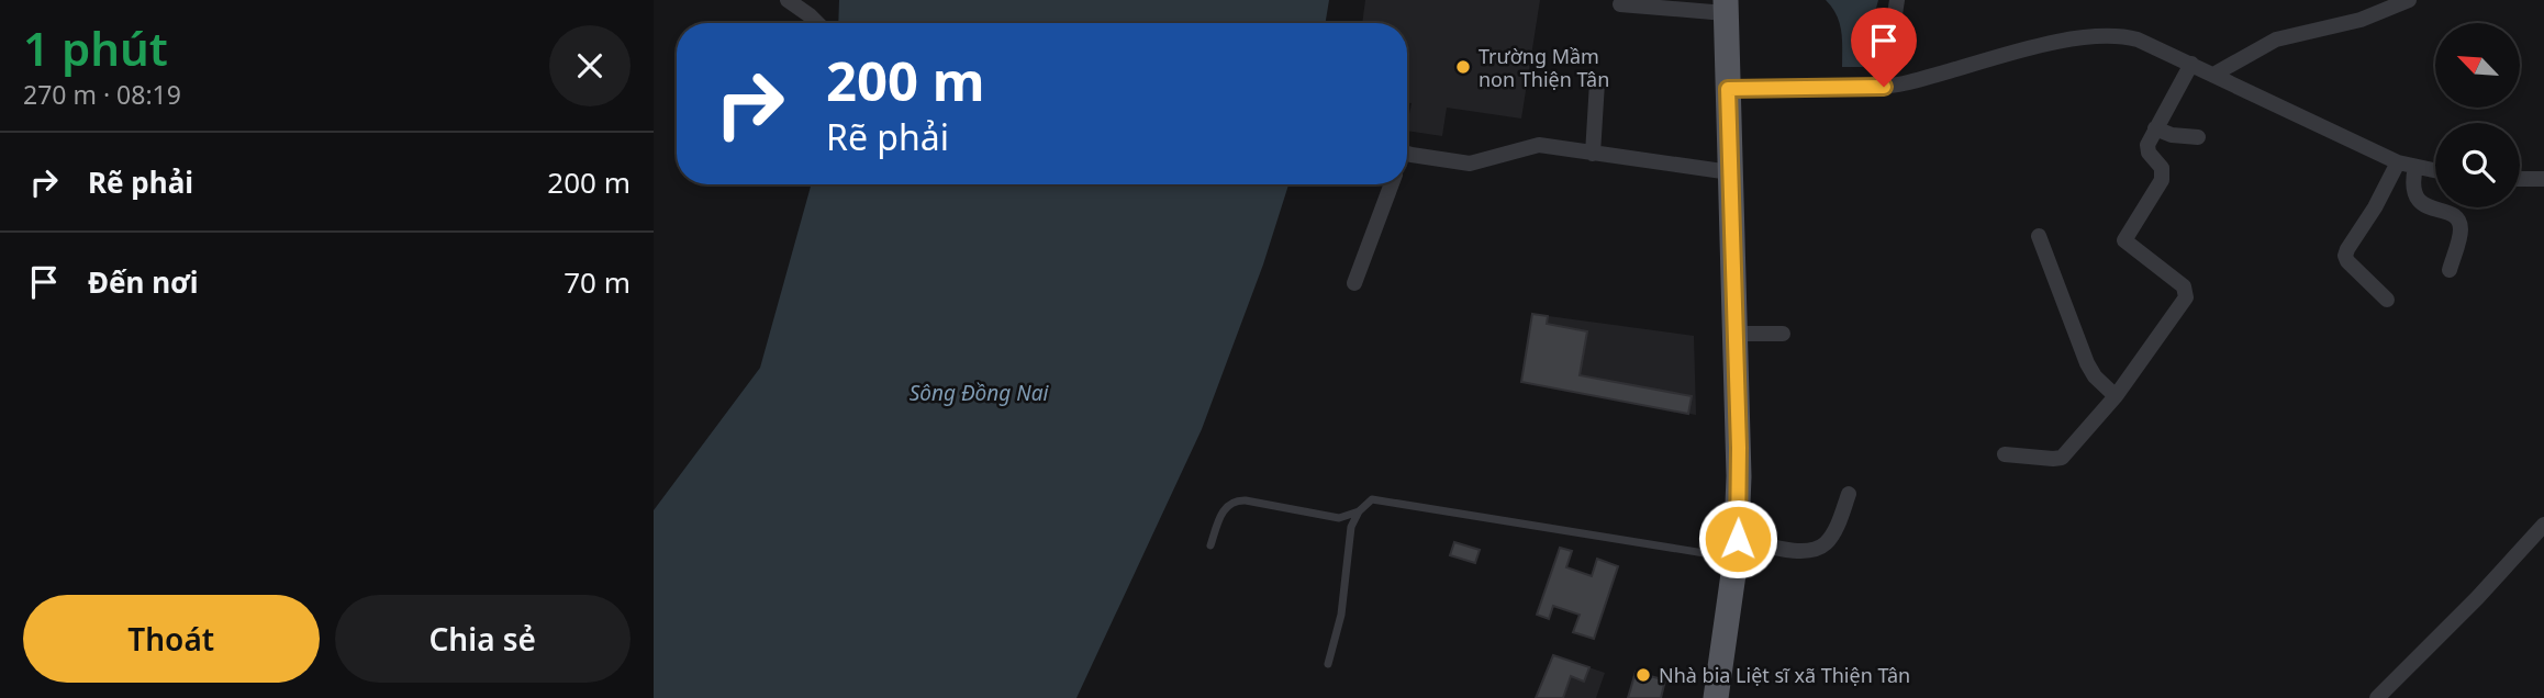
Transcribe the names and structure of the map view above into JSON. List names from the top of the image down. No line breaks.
{"water":["Sông Đồng Nai"],"places":["Trường Mầm non Thiện Tân","Nhà bia Liệt sĩ xã Thiện Tân"],"north":"top left","page":{"heading":["1 phút","270 m · 08:19"],"turn":["200 m","Rẽ phải"],"list":[{"name":"Rẽ phải","value":"200 m"},{"name":"Đến nơi","value":"70 m"}],"buttons":["Thoát","Chia sẻ"]}}
